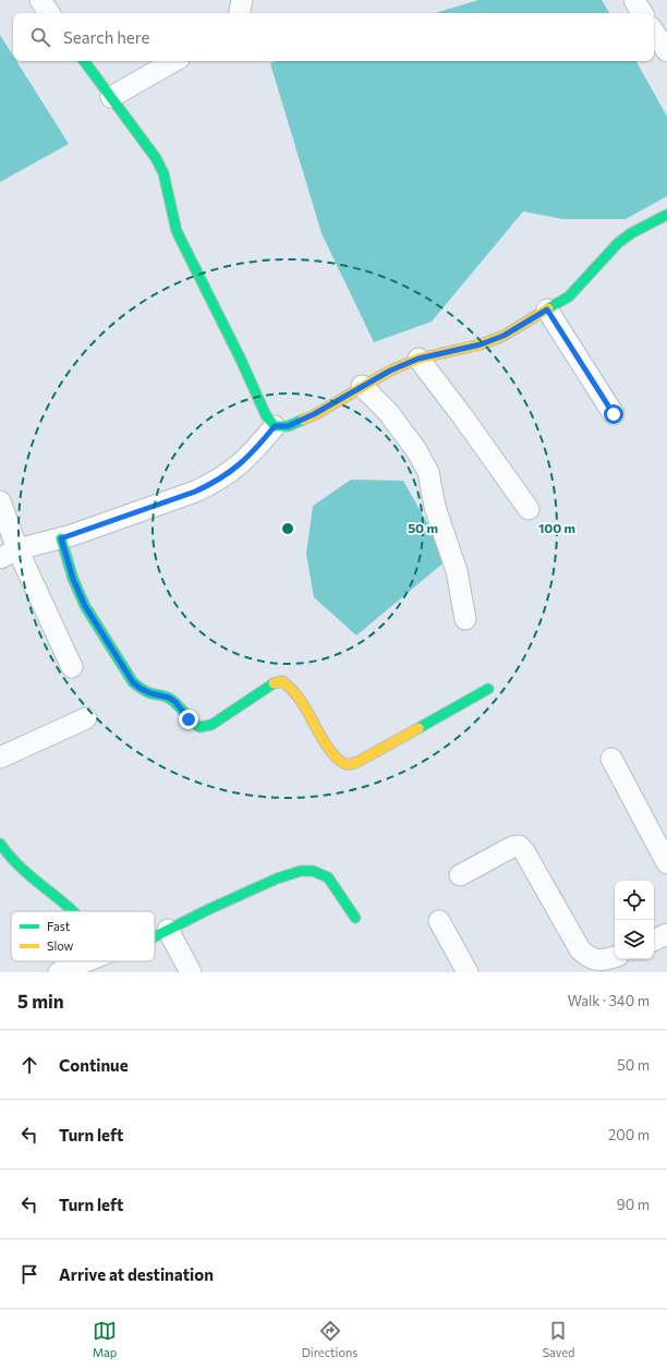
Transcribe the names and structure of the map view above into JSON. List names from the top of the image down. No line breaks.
{"legend":["Fast","Slow"],"page":{"search":"Search here","heading":["5 min","Walk · 340 m"],"list":[["Continue","50 m"],["Turn left","200 m"],["Turn left","90 m"],"Arrive at destination"],"nav":["Map","Directions","Saved"]},"rings":["50 m","100 m"]}
